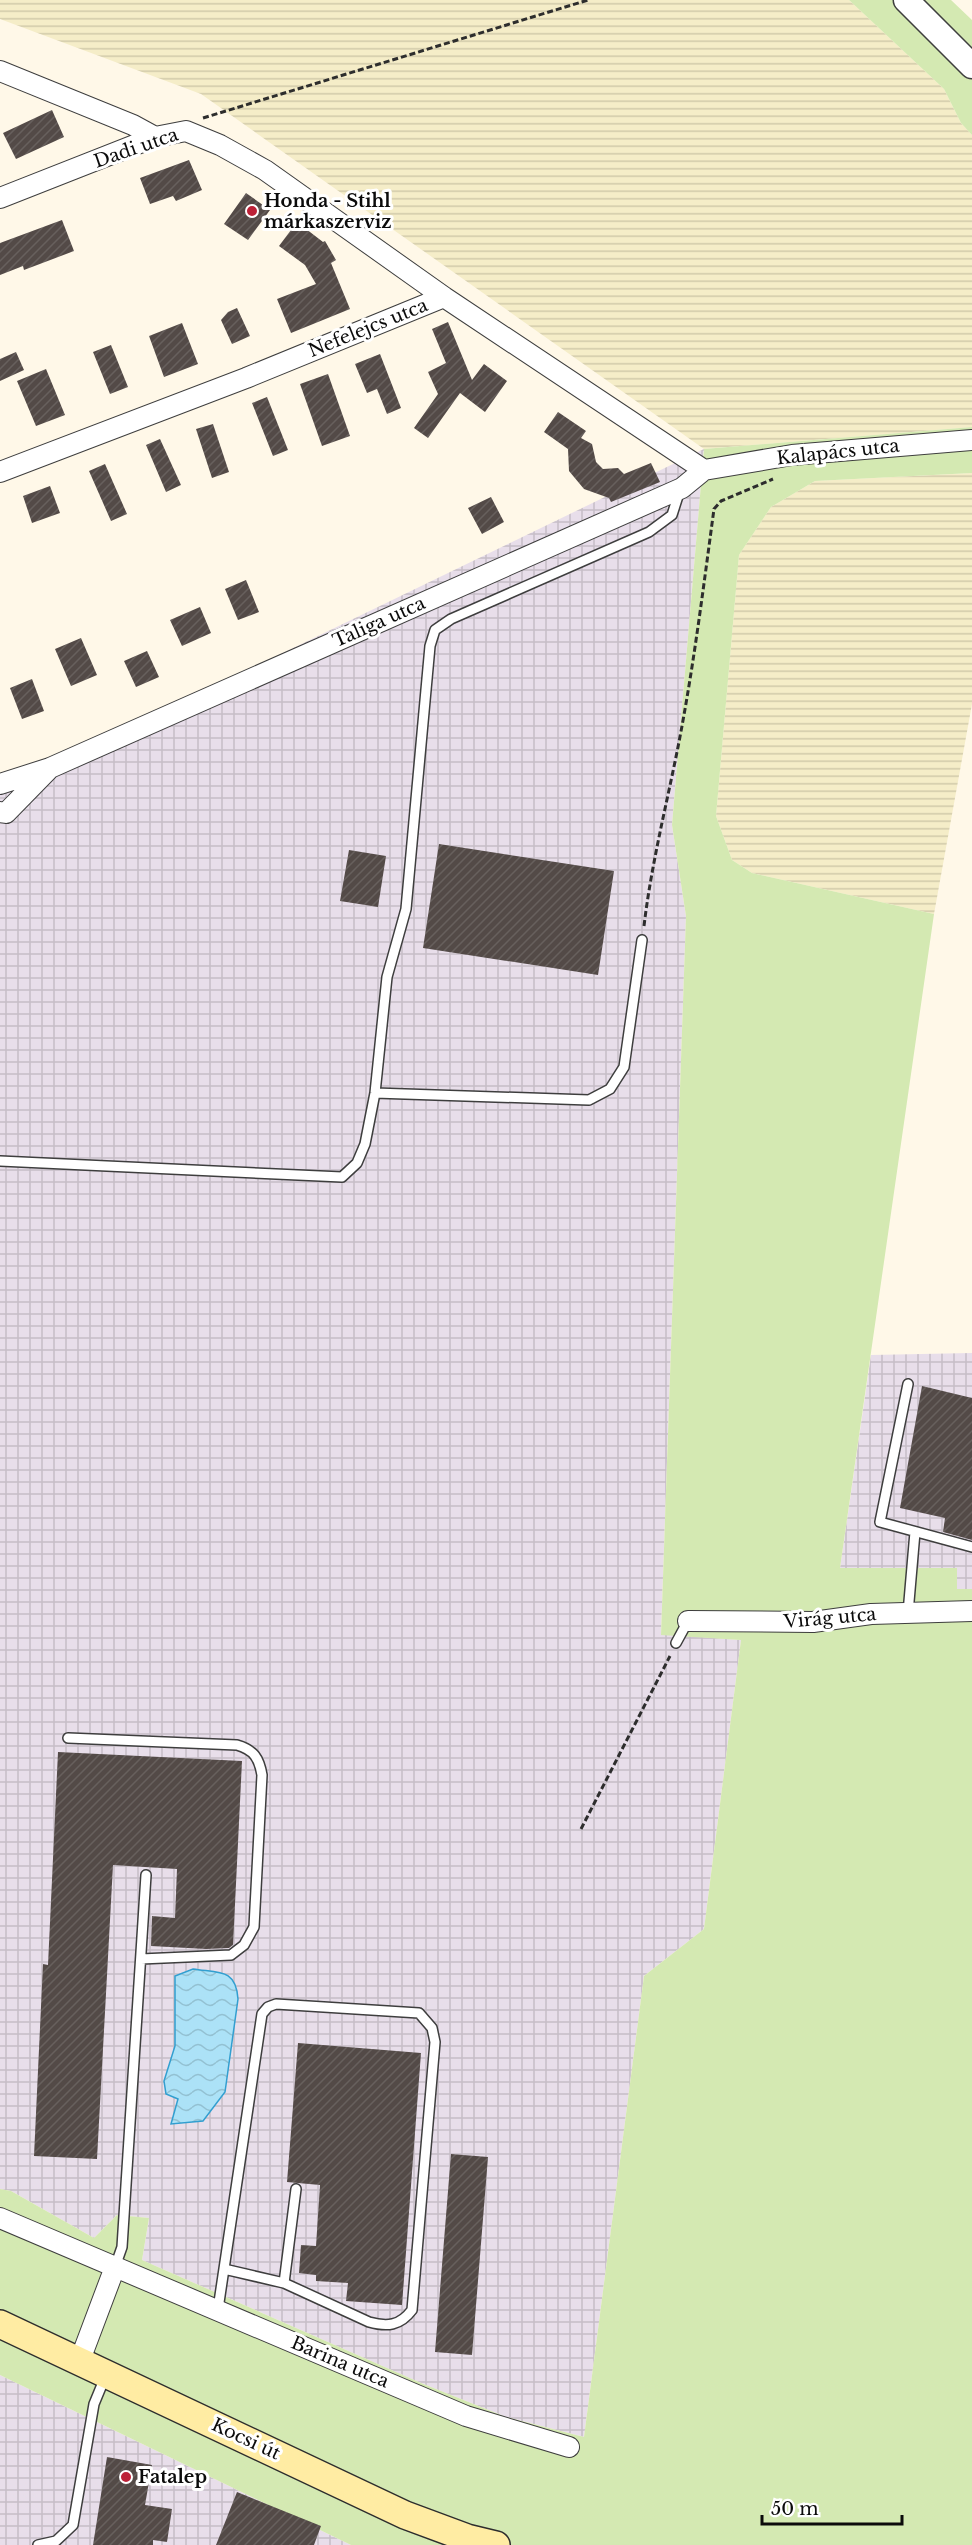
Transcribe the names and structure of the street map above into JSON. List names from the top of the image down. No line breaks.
{"streets":{"main road":["Kocsi út"],"street":["Dadi utca","Nefelejcs utca","Kalapács utca","Taliga utca","Virág utca","Barina utca"]},"crossings":[["Dadi utca","Nefelejcs utca"],["Nefelejcs utca","Kalapács utca"],["Nefelejcs utca","Taliga utca"],["Kalapács utca","Taliga utca"]],"places":["Honda - Stihl márkaszerviz","Fatalep"],"scale_bar":"50 m"}
